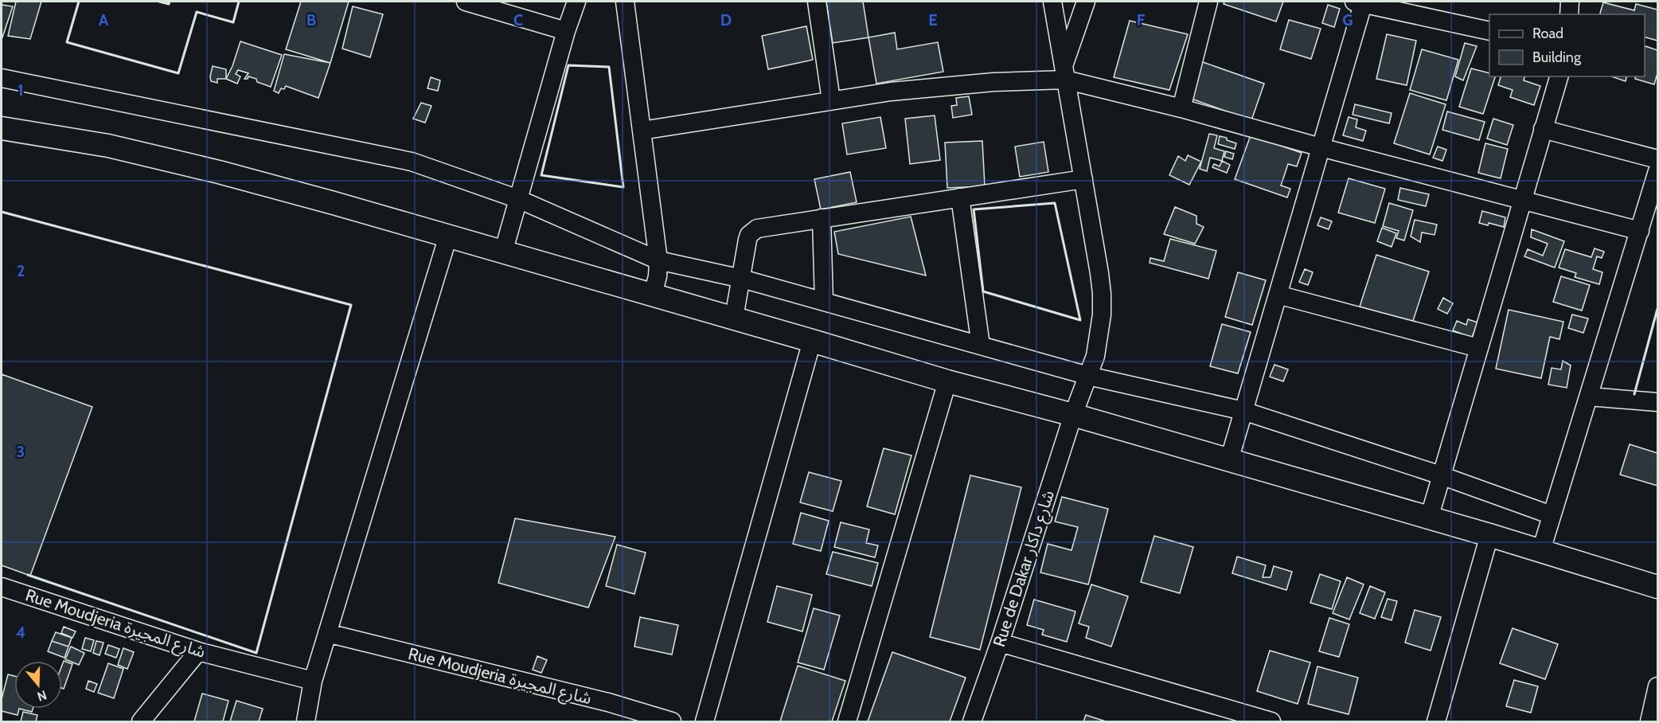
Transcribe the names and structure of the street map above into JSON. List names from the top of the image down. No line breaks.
{"streets":{"street":["Rue de Dakar شارع داكار","Rue Moudjeria شارع المجيرة"]},"legend":["Road","Building"],"north":"bottom","grid":{"columns":["A","B","C","D","E","F","G"],"rows":["1","2","3","4"]}}
